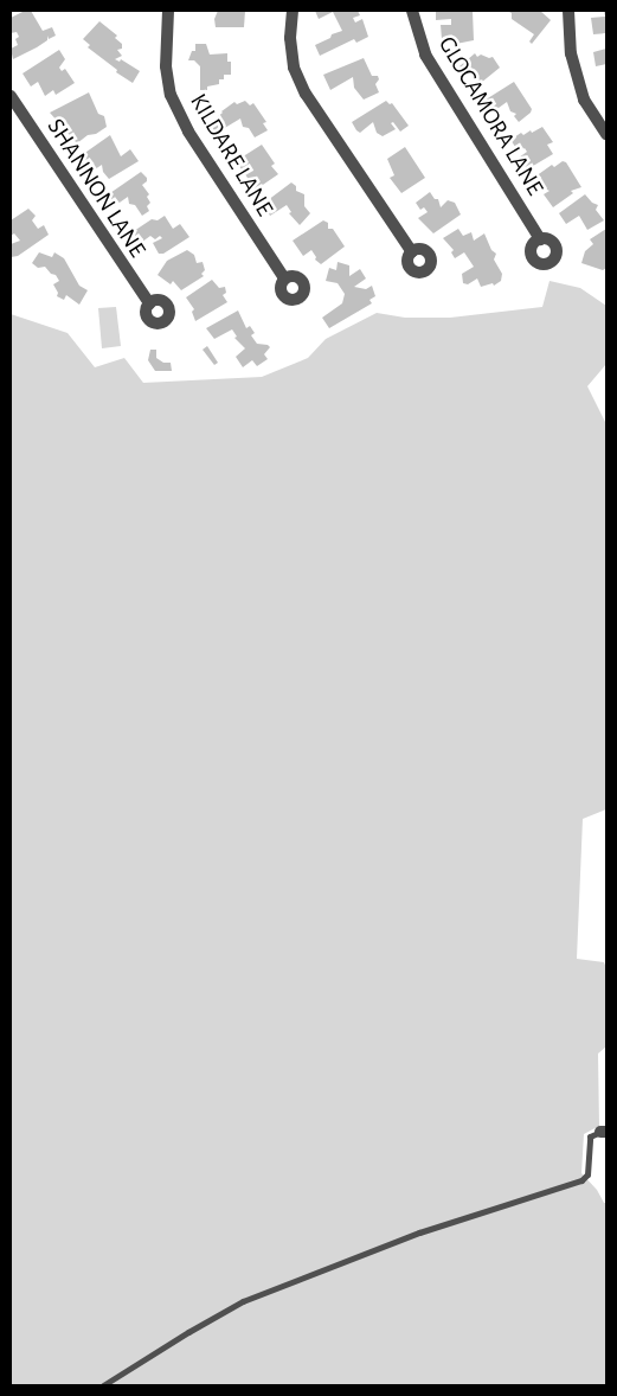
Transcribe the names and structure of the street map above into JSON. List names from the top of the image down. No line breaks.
{"streets":{"street":["GLOCAMORA LANE","KILDARE LANE","SHANNON LANE"]}}
